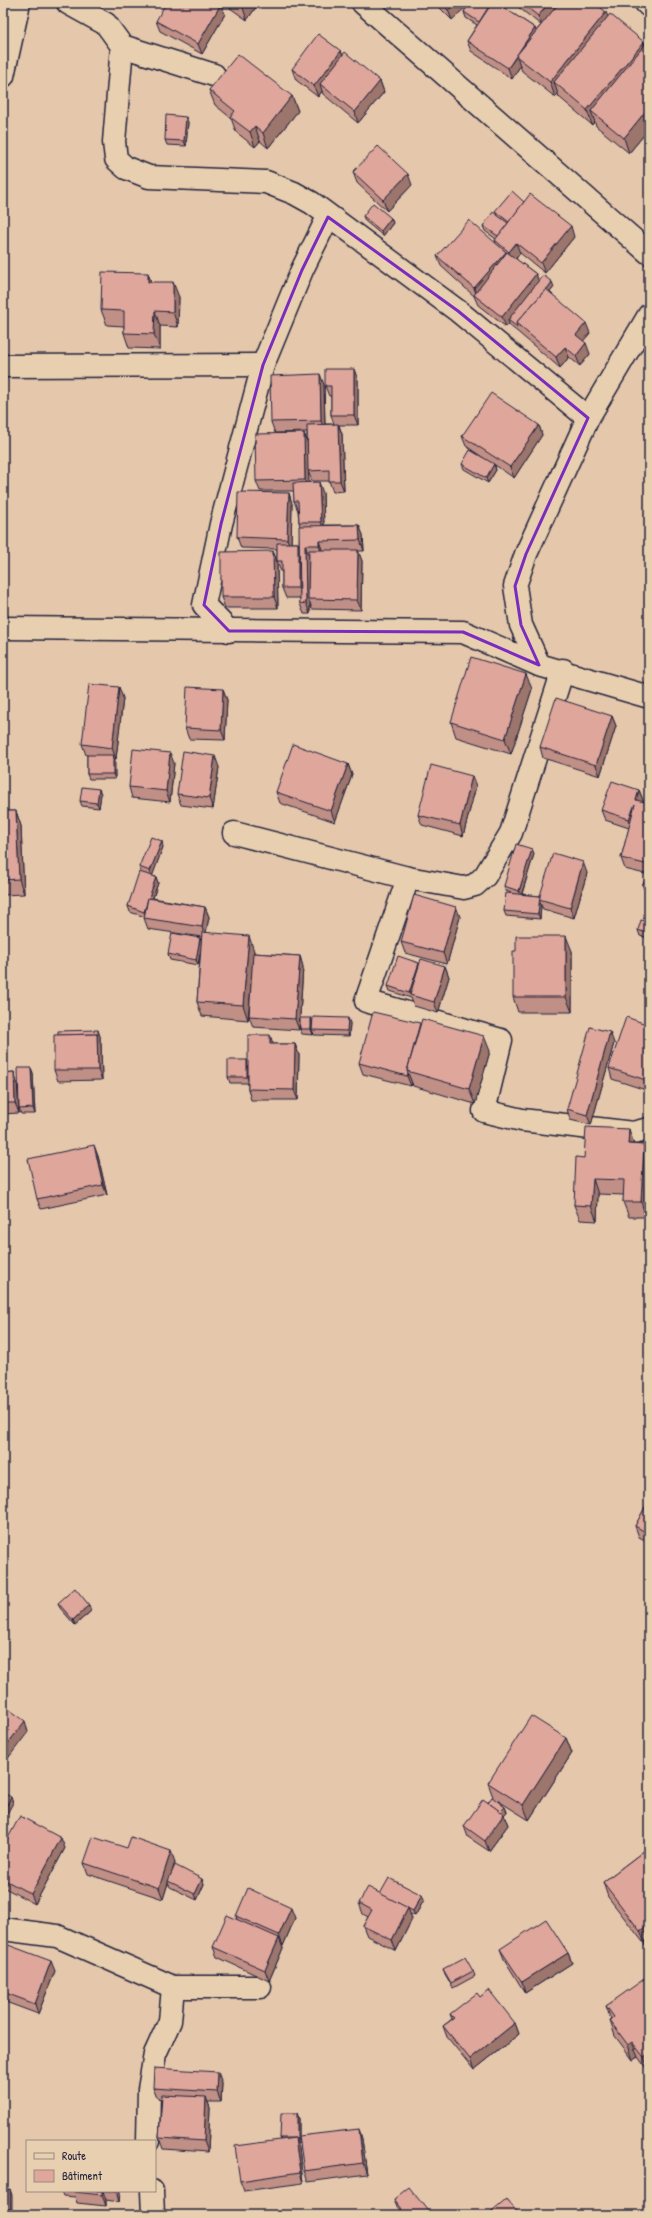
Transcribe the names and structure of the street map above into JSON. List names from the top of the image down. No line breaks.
{"legend":["Route","Bâtiment"]}
